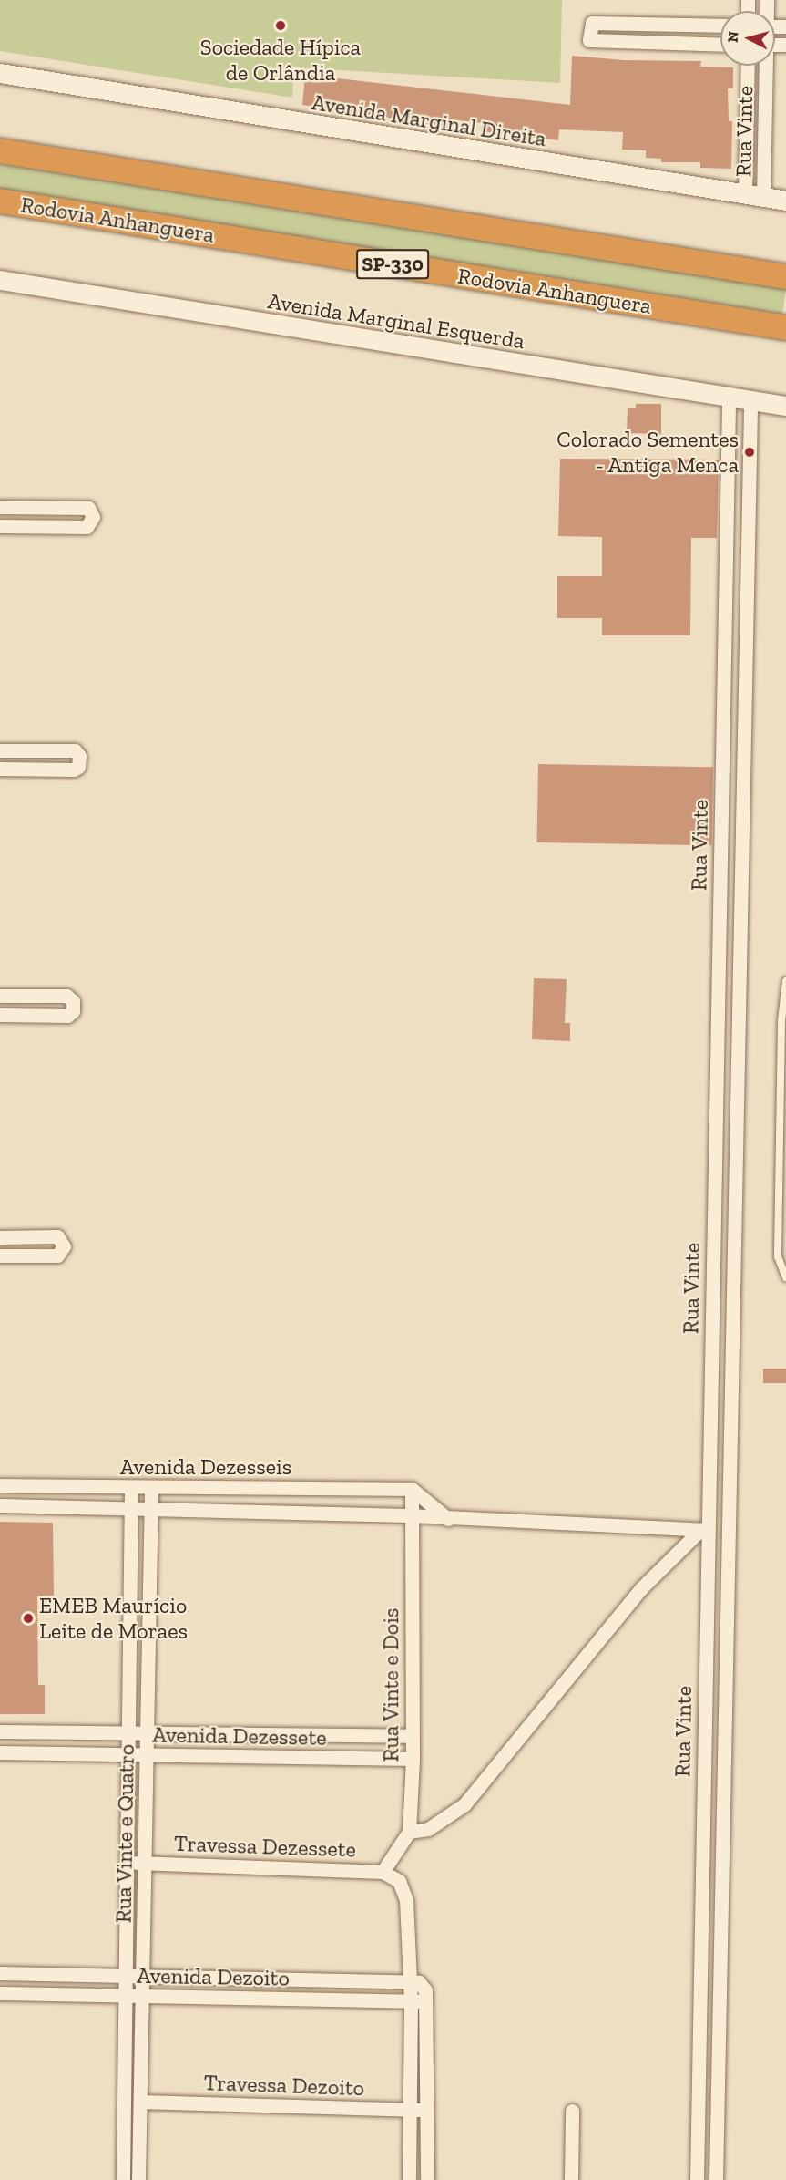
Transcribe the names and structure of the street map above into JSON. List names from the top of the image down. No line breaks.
{"streets":{"highway":["Rodovia Anhanguera","SP-330"],"main road":["Avenida Marginal Direita","Avenida Marginal Esquerda"],"street":["Rua Vinte","Avenida Dezesseis","Rua Vinte e Dois","Avenida Dezessete","Rua Vinte e Quatro","Travessa Dezessete","Avenida Dezoito","Travessa Dezoito"]},"crossings":[["Avenida Marginal Direita","Rua Vinte"],["Rua Vinte","Avenida Marginal Esquerda"],["Rua Vinte","Avenida Dezesseis"],["Avenida Dezesseis","Rua Vinte e Dois"],["Avenida Dezesseis","Rua Vinte e Quatro"],["Rua Vinte e Dois","Avenida Dezessete"],["Avenida Dezessete","Rua Vinte e Quatro"],["Rua Vinte e Quatro","Travessa Dezessete"],["Rua Vinte e Quatro","Avenida Dezoito"],["Rua Vinte e Quatro","Travessa Dezoito"],["Travessa Dezessete","Avenida Dezoito"]],"places":["Sociedade Hípica de Orlândia","Colorado Sementes - Antiga Menca","EMEB Maurício Leite de Moraes"],"north":"left"}
